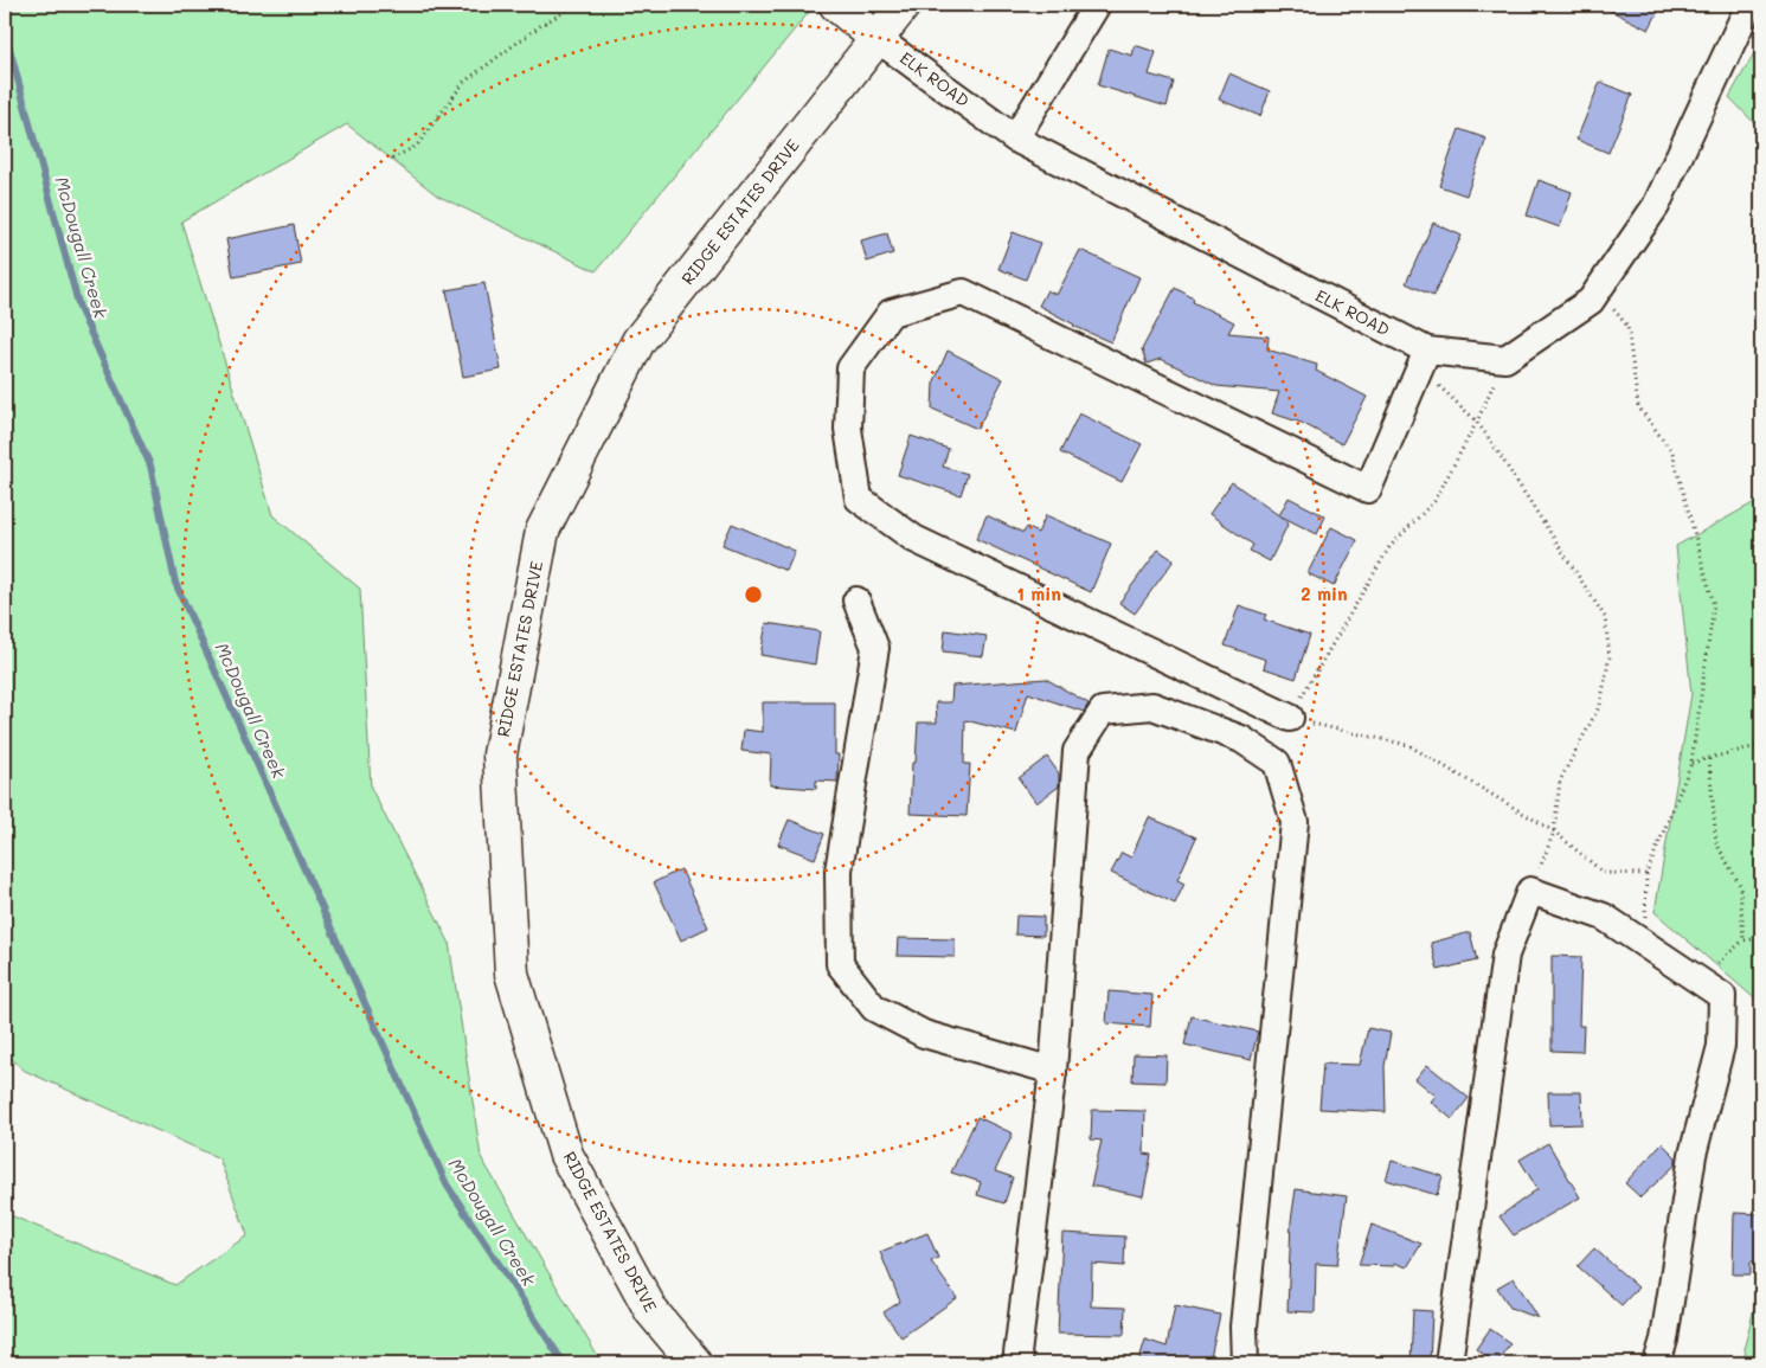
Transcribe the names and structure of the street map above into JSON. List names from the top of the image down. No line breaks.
{"streets":{"street":["ELK ROAD","RIDGE ESTATES DRIVE"]},"crossings":[["ELK ROAD","RIDGE ESTATES DRIVE"]],"water":["McDougall Creek"],"rings":["1 min","2 min"]}
